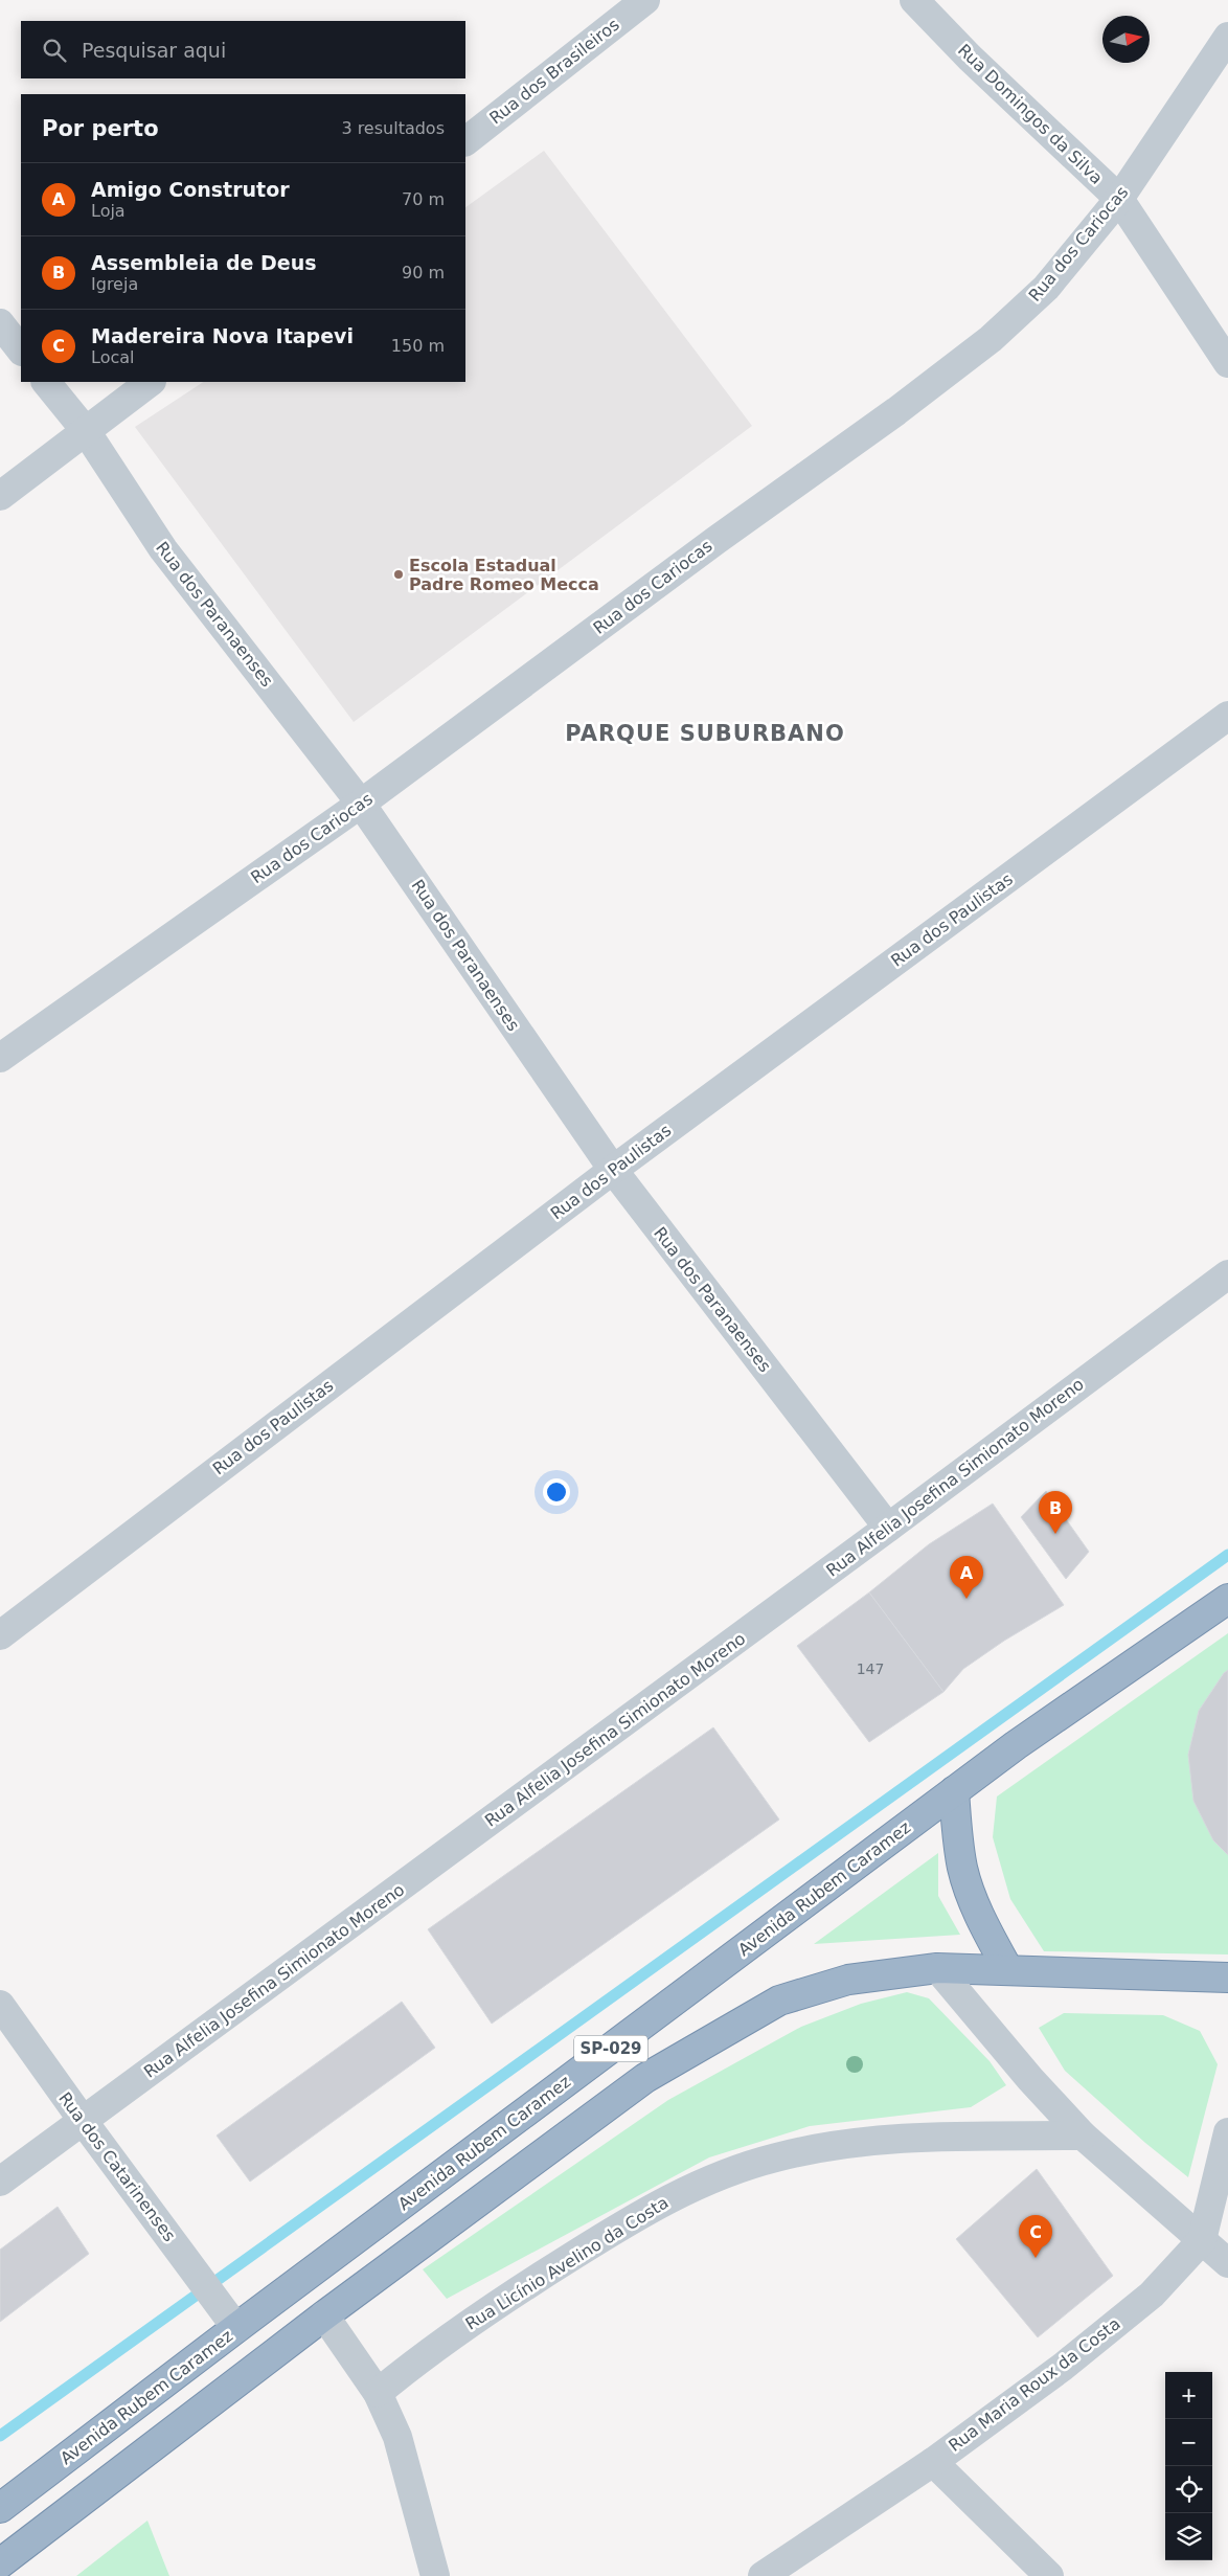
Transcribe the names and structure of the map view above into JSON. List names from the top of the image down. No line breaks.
{"streets":{"highway":["Avenida Rubem Caramez","SP-029"],"street":["Rua dos Brasileiros","Rua Domingos da Silva","Rua dos Cariocas","Rua dos Paranaenses","Rua dos Paulistas","Rua Alfelia Josefina Simionato Moreno","Rua dos Catarinenses","Rua Licínio Avelino da Costa","Rua Maria Roux da Costa"]},"crossings":[["Rua Domingos da Silva","Rua dos Cariocas"],["Rua dos Cariocas","Rua dos Paranaenses"],["Rua dos Paranaenses","Rua dos Paulistas"],["Rua dos Paranaenses","Rua Alfelia Josefina Simionato Moreno"],["Rua Alfelia Josefina Simionato Moreno","Rua dos Catarinenses"],["Avenida Rubem Caramez","Rua dos Catarinenses"]],"districts":["PARQUE SUBURBANO"],"places":["Escola Estadual Padre Romeo Mecca"],"house_numbers":["147"],"north":"right","page":{"search":"Pesquisar aqui","heading":["Por perto","3 resultados"],"list":[{"mark":"A","name":"Amigo Construtor","note":"Loja","value":"70 m"},{"mark":"B","name":"Assembleia de Deus","note":"Igreja","value":"90 m"},{"mark":"C","name":"Madereira Nova Itapevi","note":"Local","value":"150 m"}],"pins":["B","A","C"],"map_buttons":["+","−"]}}
